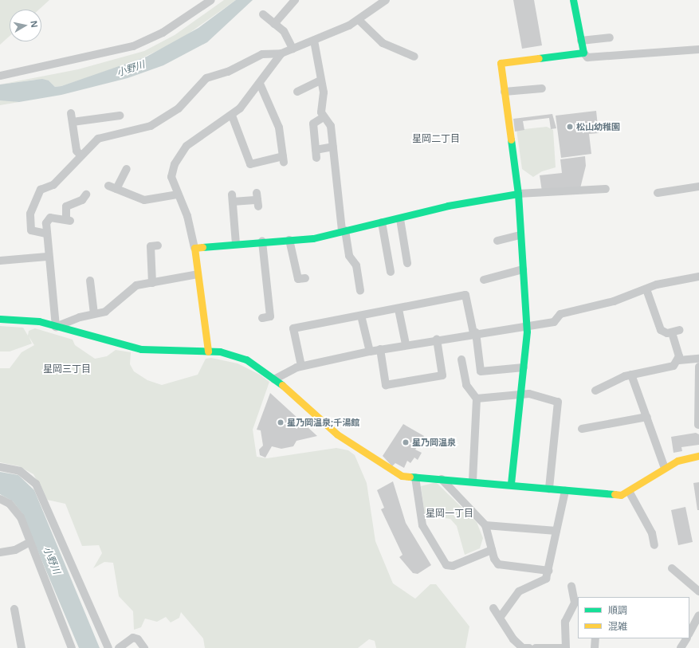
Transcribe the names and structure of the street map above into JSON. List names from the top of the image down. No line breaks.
{"districts":["星岡二丁目","星岡三丁目","星岡一丁目"],"water":["小野川"],"places":["松山幼稚園","星乃岡温泉;千湯館","星乃岡温泉"],"legend":["順調","混雑"],"north":"right"}
